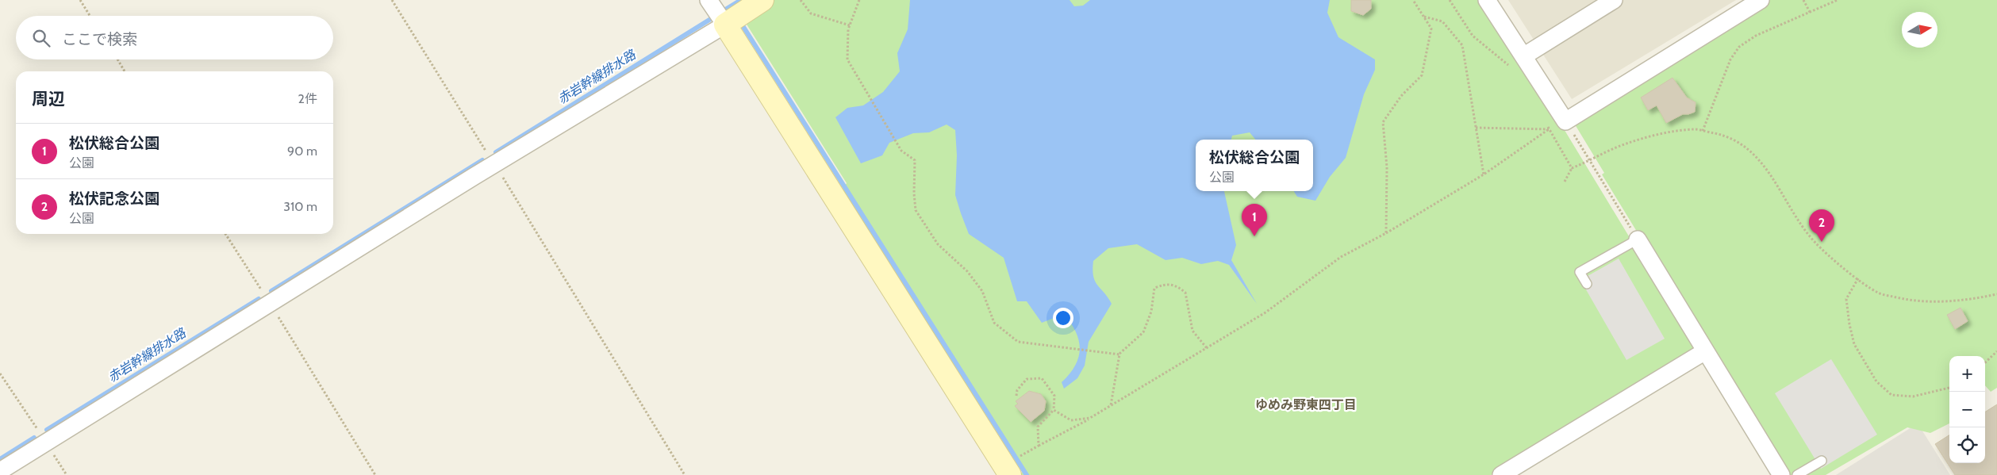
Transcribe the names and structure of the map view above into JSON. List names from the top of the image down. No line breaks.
{"districts":["ゆめみ野東四丁目"],"water":["赤岩幹線排水路"],"north":"right","page":{"search":"ここで検索","heading":["周辺","2件"],"list":[{"mark":"1","name":"松伏総合公園","note":"公園","value":"90 m"},{"mark":"2","name":"松伏記念公園","note":"公園","value":"310 m"}],"popup":["松伏総合公園","公園"],"pins":["1","2"],"map_buttons":["+","−"]}}
